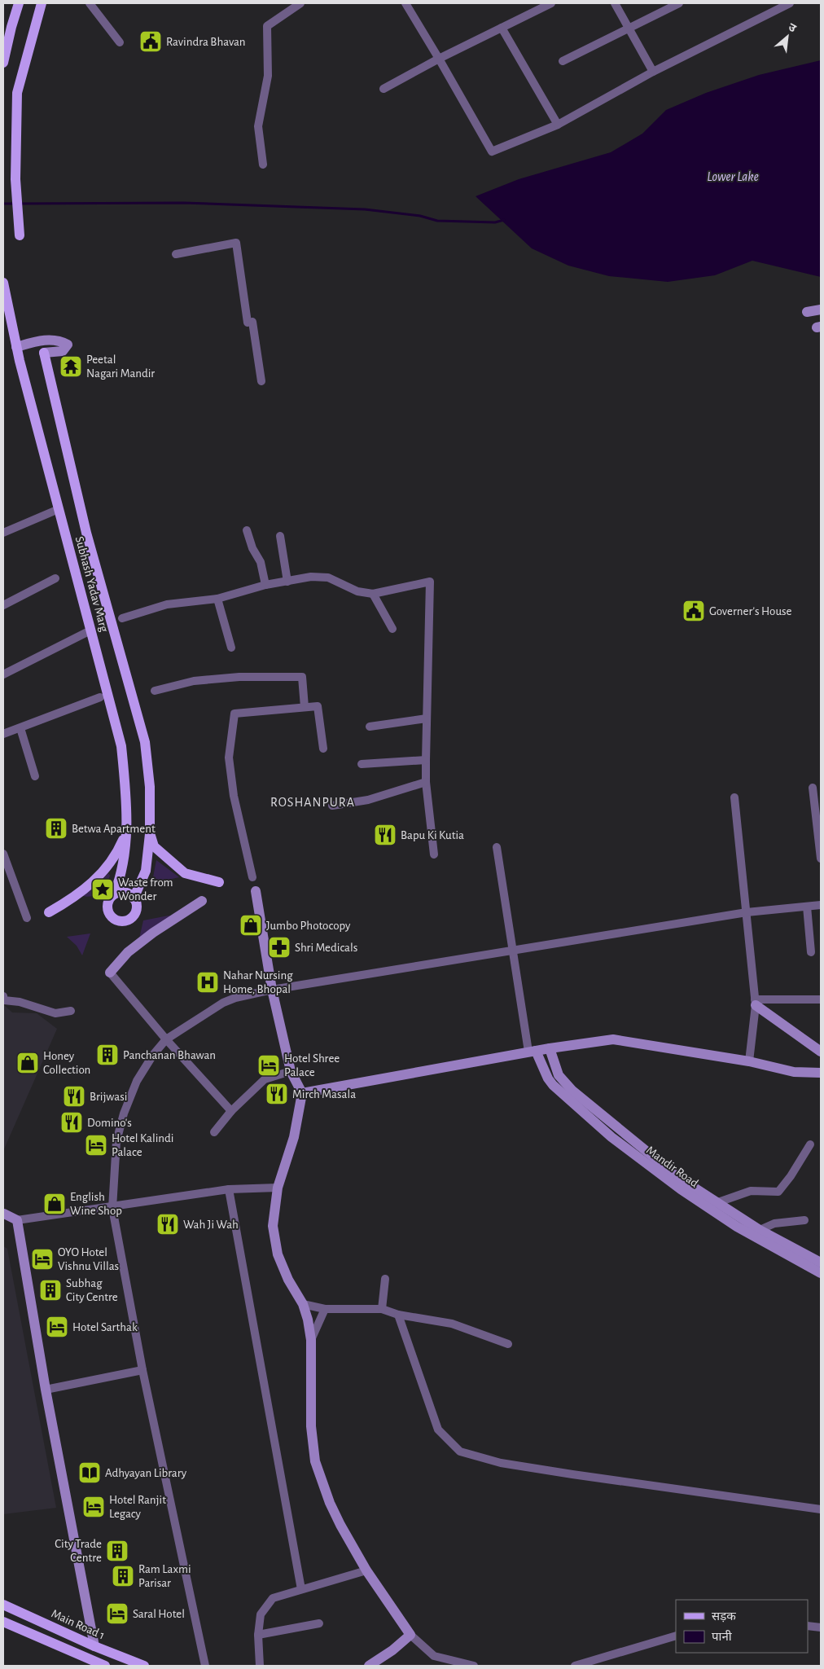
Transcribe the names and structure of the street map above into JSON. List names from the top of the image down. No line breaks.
{"streets":{"main road":["Subhash Yadav Marg","Main Road 1"],"street":["Mandir Road"]},"districts":["ROSHANPURA"],"water":["Lower Lake"],"places":{"public building":["Ravindra Bhavan","Governer's House"],"temple":["Peetal Nagari Mandir"],"building":["Betwa Apartment","Panchanan Bhawan","Subhag City Centre","City Trade Centre","Ram Laxmi Parisar"],"restaurant":["Bapu Ki Kutia","Mirch Masala","Brijwasi","Domino's","Wah Ji Wah"],"place":["Waste from Wonder"],"shop":["Jumbo Photocopy","Honey Collection","English Wine Shop"],"pharmacy":["Shri Medicals"],"hospital":["Nahar Nursing Home, Bhopal"],"hotel":["Hotel Shree Palace","Hotel Kalindi Palace","OYO Hotel Vishnu Villas","Hotel Sarthak","Hotel Ranjit Legacy","Saral Hotel"],"library":["Adhyayan Library"]},"legend":["सड़क","पानी"],"north":"top right"}
